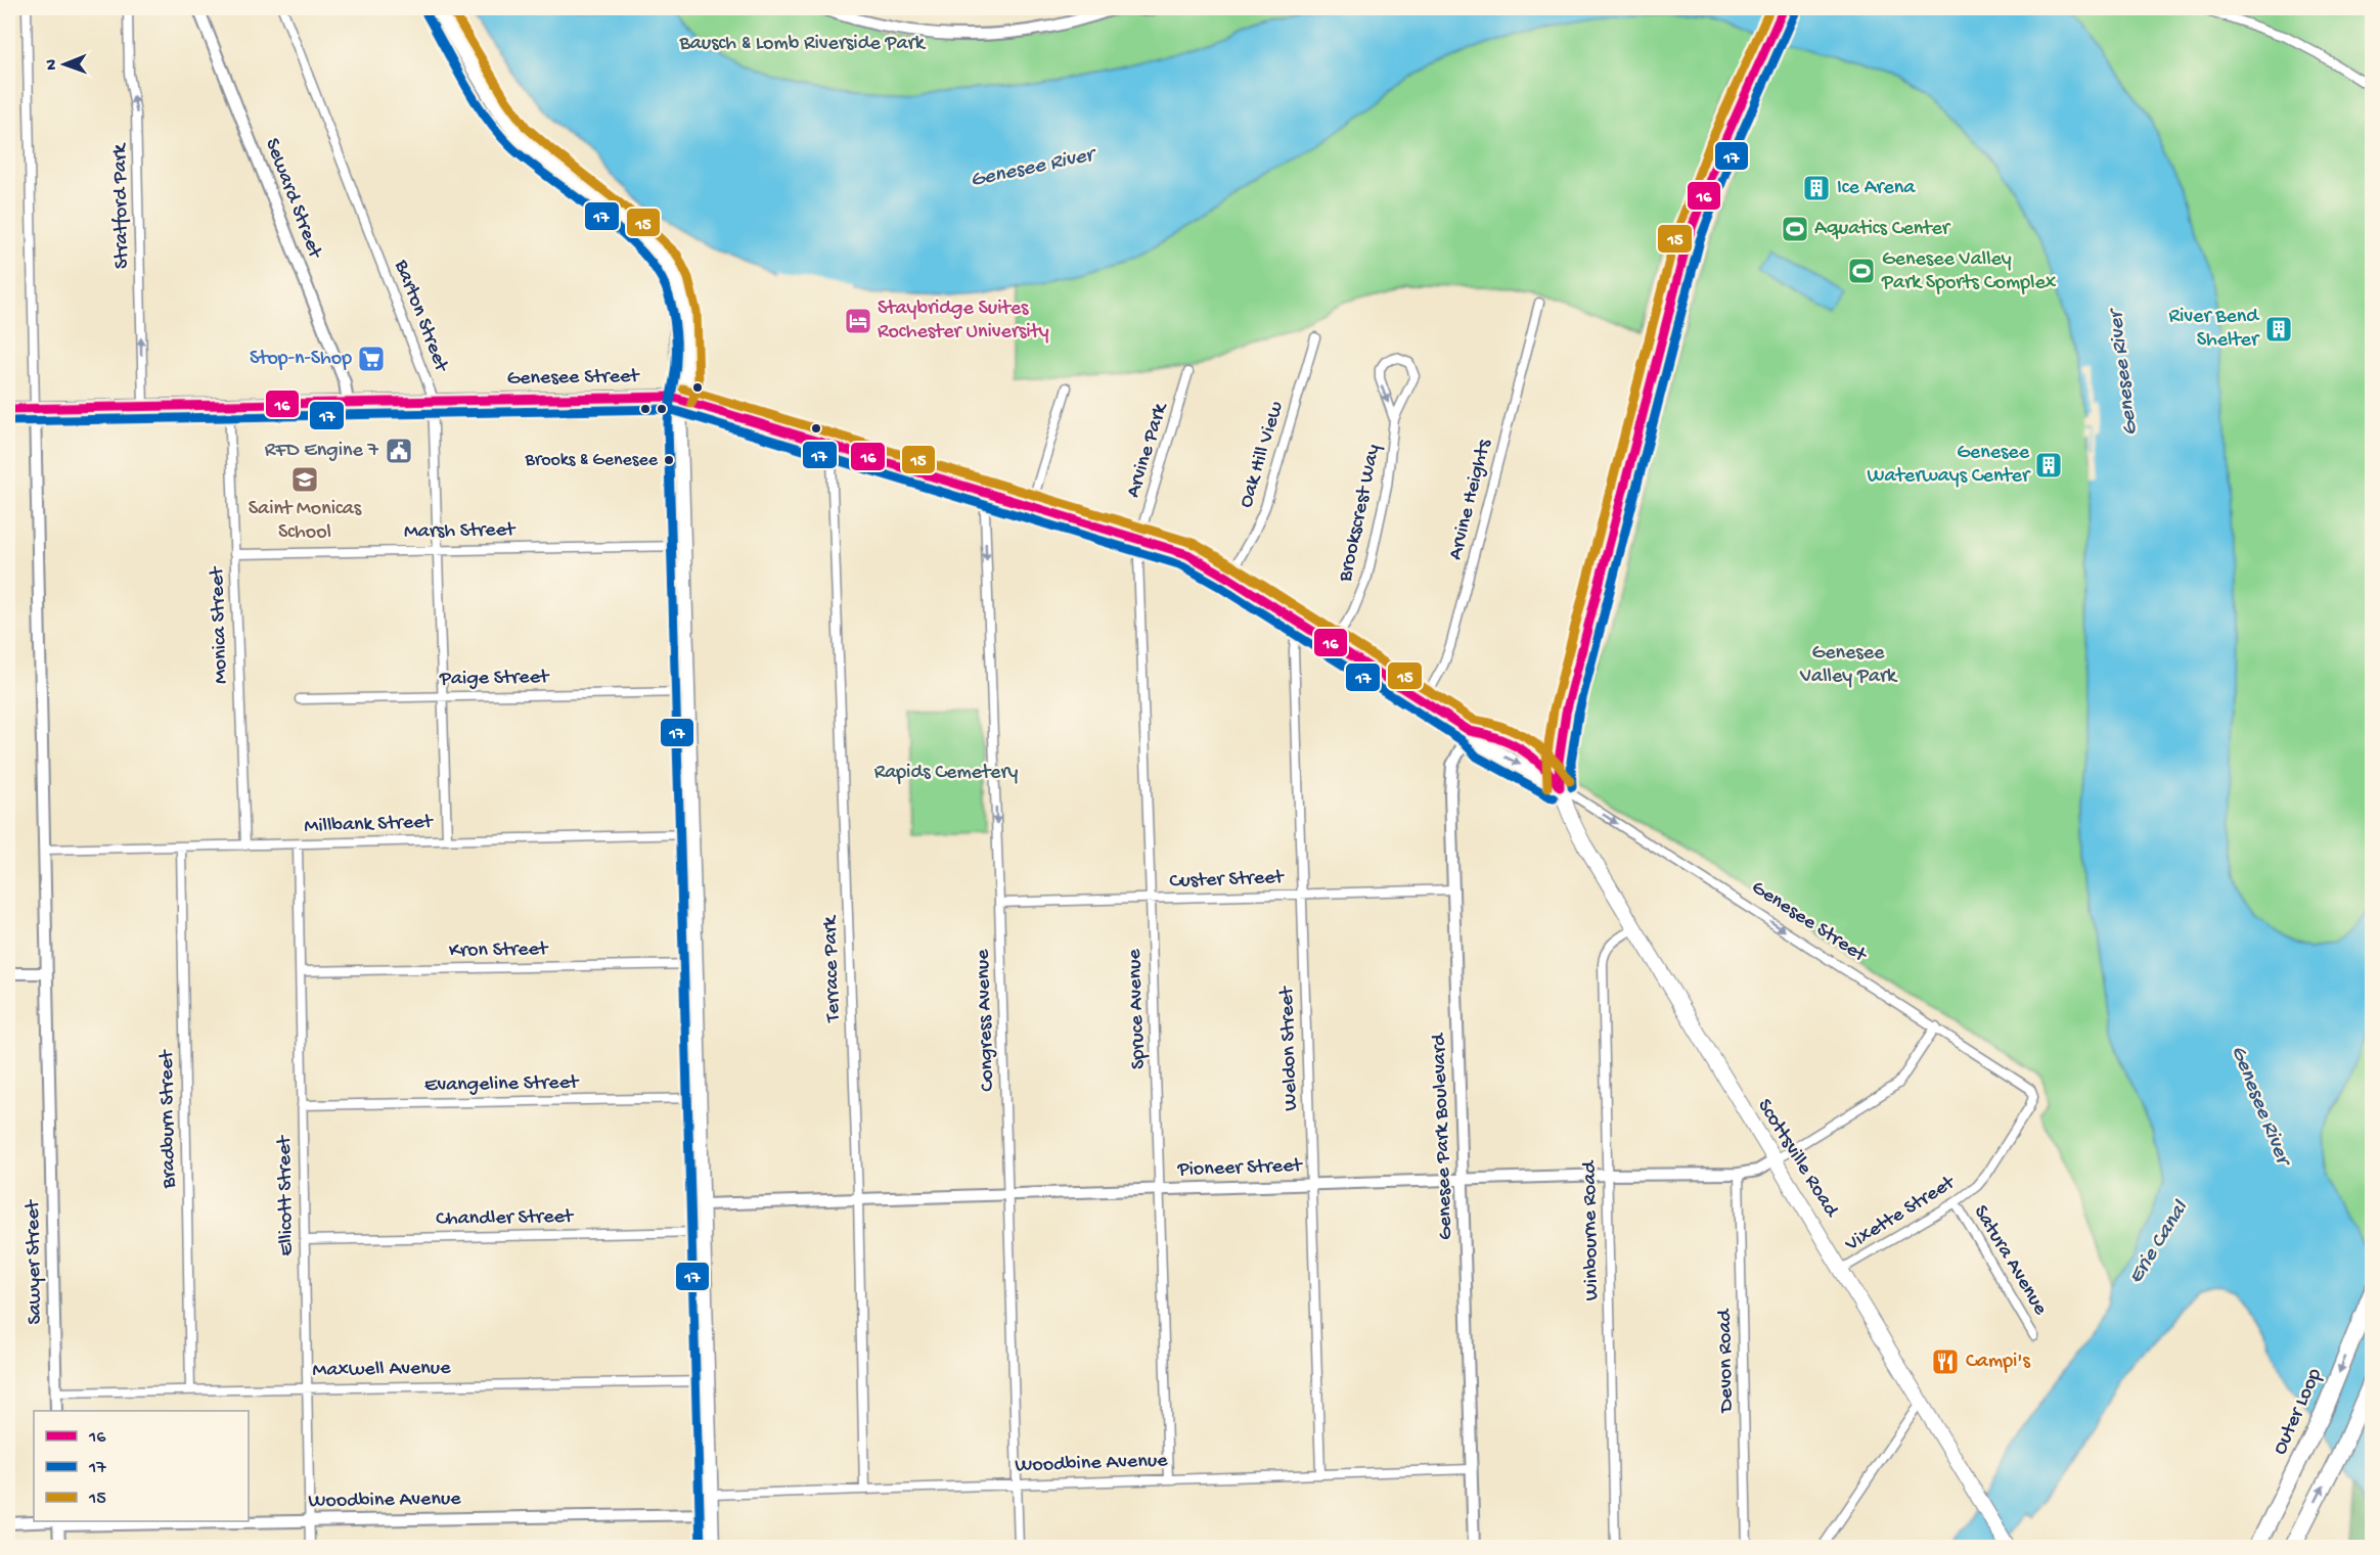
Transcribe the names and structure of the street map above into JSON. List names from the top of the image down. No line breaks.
{"streets":{"highway":["Outer Loop"],"main road":["Genesee Street","Scottsville Road"],"street":["Seward Street","Stratford Park","Barton Street","Arvine Park","Oak Hill View","Arvine Heights","Brookscrest Way","Marsh Street","Monica Street","Paige Street","Millbank Street","Custer Street","Kron Street","Terrace Park","Spruce Avenue","Congress Avenue","Weldon Street","Evangeline Street","Bradburn Street","Genesee Park Boulevard","Pioneer Street","Ellicott Street","Vixette Street","Chandler Street","Winbourne Road","Satura Avenue","Sawyer Street","Devon Road","Maxwell Avenue","Woodbine Avenue"]},"crossings":[["Seward Street","Genesee Street"],["Stratford Park","Genesee Street"],["Barton Street","Genesee Street"],["Barton Street","Marsh Street"],["Barton Street","Paige Street"],["Barton Street","Millbank Street"],["Genesee Street","Arvine Park"],["Genesee Street","Oak Hill View"],["Genesee Street","Arvine Heights"],["Genesee Street","Brookscrest Way"],["Genesee Street","Monica Street"],["Genesee Street","Terrace Park"],["Genesee Street","Spruce Avenue"],["Genesee Street","Congress Avenue"],["Genesee Street","Weldon Street"],["Genesee Street","Genesee Park Boulevard"],["Genesee Street","Scottsville Road"],["Genesee Street","Vixette Street"],["Genesee Street","Sawyer Street"],["Arvine Park","Spruce Avenue"],["Marsh Street","Monica Street"],["Monica Street","Millbank Street"],["Millbank Street","Bradburn Street"],["Millbank Street","Ellicott Street"],["Millbank Street","Sawyer Street"],["Custer Street","Spruce Avenue"],["Custer Street","Congress Avenue"],["Custer Street","Weldon Street"],["Custer Street","Genesee Park Boulevard"],["Kron Street","Ellicott Street"],["Terrace Park","Pioneer Street"],["Terrace Park","Woodbine Avenue"],["Spruce Avenue","Pioneer Street"],["Spruce Avenue","Woodbine Avenue"],["Congress Avenue","Pioneer Street"],["Congress Avenue","Woodbine Avenue"],["Weldon Street","Pioneer Street"],["Weldon Street","Woodbine Avenue"],["Evangeline Street","Ellicott Street"],["Bradburn Street","Maxwell Avenue"],["Genesee Park Boulevard","Pioneer Street"],["Genesee Park Boulevard","Woodbine Avenue"],["Scottsville Road","Pioneer Street"],["Scottsville Road","Vixette Street"],["Scottsville Road","Winbourne Road"],["Pioneer Street","Winbourne Road"],["Pioneer Street","Devon Road"],["Ellicott Street","Chandler Street"],["Ellicott Street","Maxwell Avenue"],["Ellicott Street","Woodbine Avenue"],["Vixette Street","Satura Avenue"],["Sawyer Street","Maxwell Avenue"]],"one_way":["Stratford Park","Congress Avenue"],"water":["Genesee River","Erie Canal"],"parks":["Bausch & Lomb Riverside Park","Genesee Valley Park","Rapids Cemetery"],"places":{"building":["Ice Arena","River Bend Shelter","Genesee Waterways Center"],"sports":["Aquatics Center","Genesee Valley Park Sports Complex"],"hotel":["Staybridge Suites Rochester University"],"supermarket":["Stop-n-Shop"],"public building":["RFD Engine 7"],"other":["Brooks & Genesee"],"school or university":["Saint Monicas School"],"restaurant":["Campi's"]},"lines":["transit line 16","transit line 15","transit line 17"],"legend":["16","17","15"],"north":"left"}
